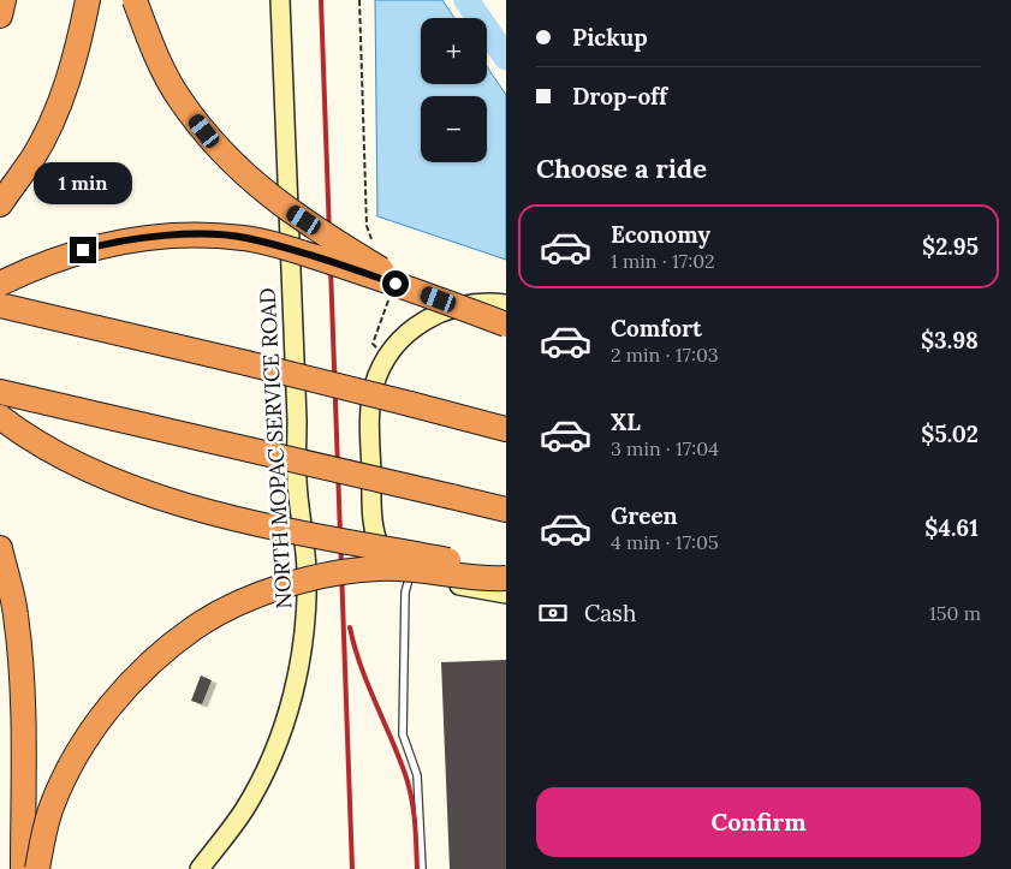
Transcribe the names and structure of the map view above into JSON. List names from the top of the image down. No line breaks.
{"streets":{"main road":["NORTH MOPAC SERVICE ROAD"]},"page":{"banner":["Pickup","Drop-off"],"map_buttons":["+","−"],"heading":"Choose a ride","bubble":"1 min","list":[{"name":"Economy","note":"1 min · 17:02","value":"$2.95"},{"name":"Comfort","note":"2 min · 17:03","value":"$3.98"},{"name":"XL","note":"3 min · 17:04","value":"$5.02"},{"name":"Green","note":"4 min · 17:05","value":"$4.61"}],"pay":["Cash","150 m"],"buttons":"Confirm"}}
